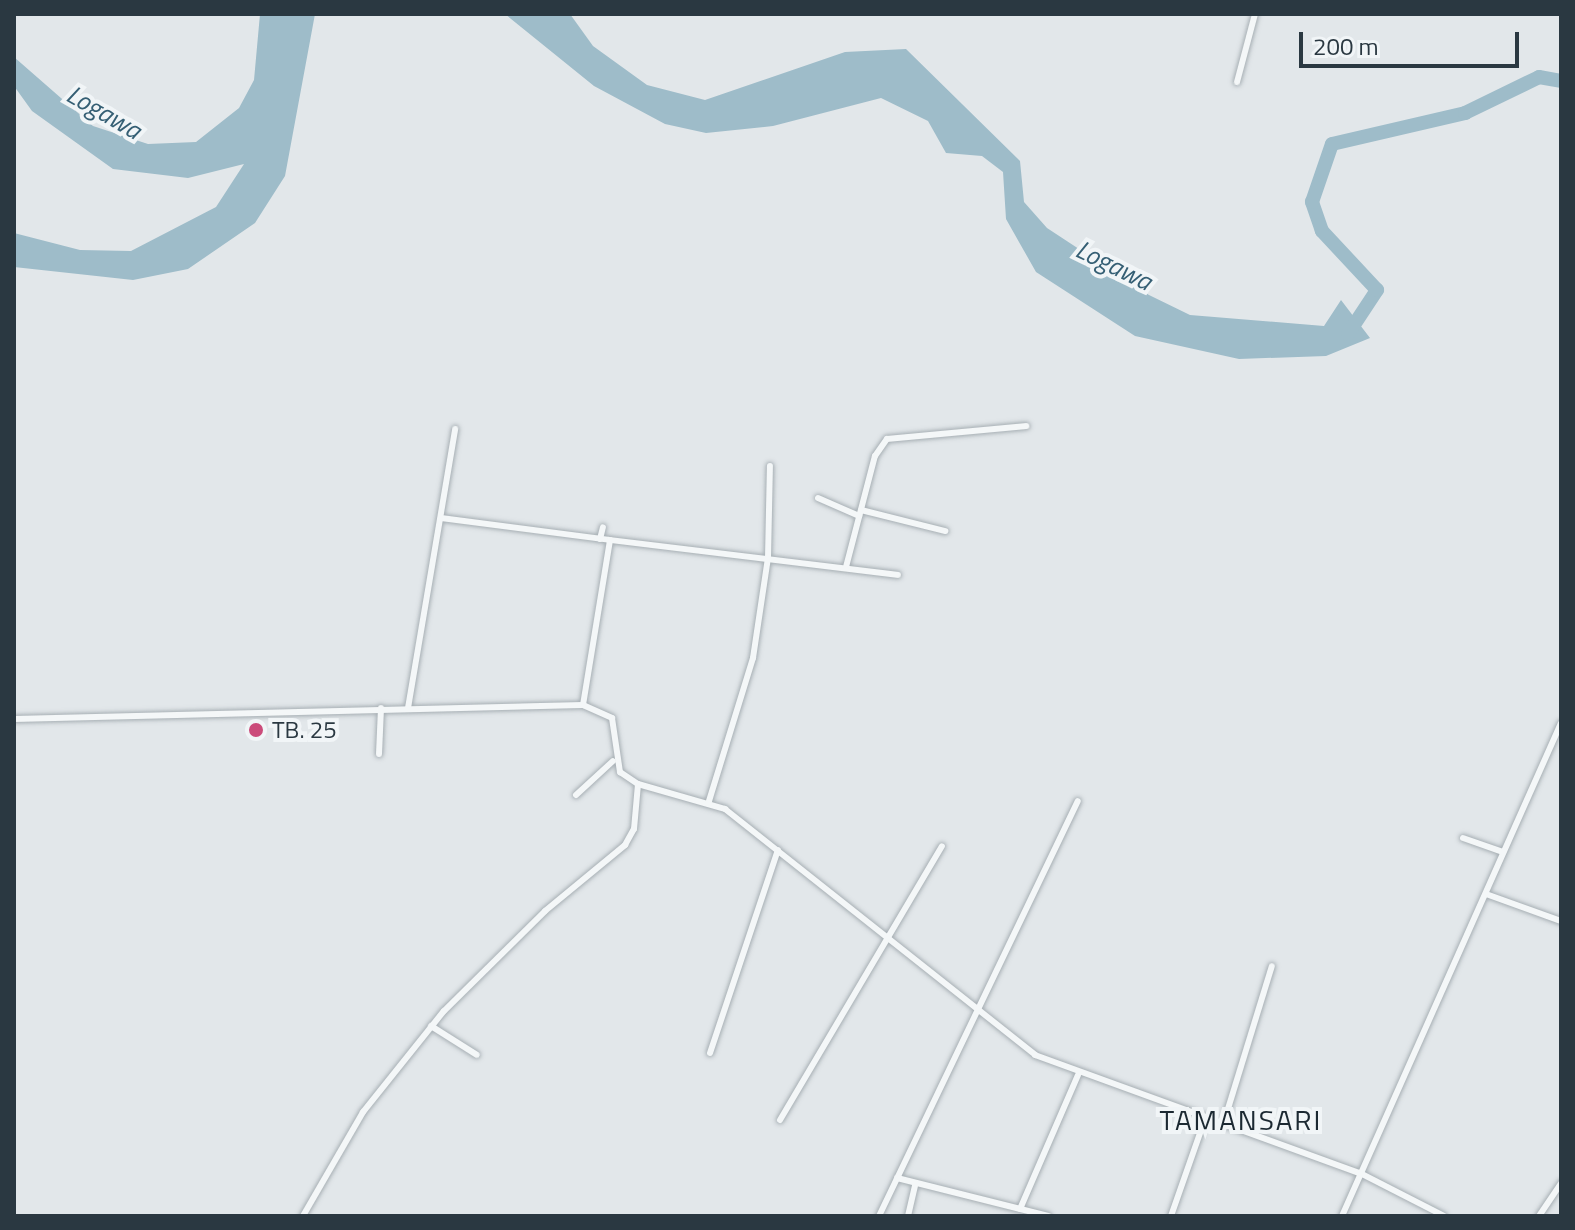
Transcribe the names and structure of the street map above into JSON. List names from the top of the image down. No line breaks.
{"districts":["TAMANSARI"],"water":["Logawa"],"places":["TB. 25"],"scale_bar":"200 m"}
